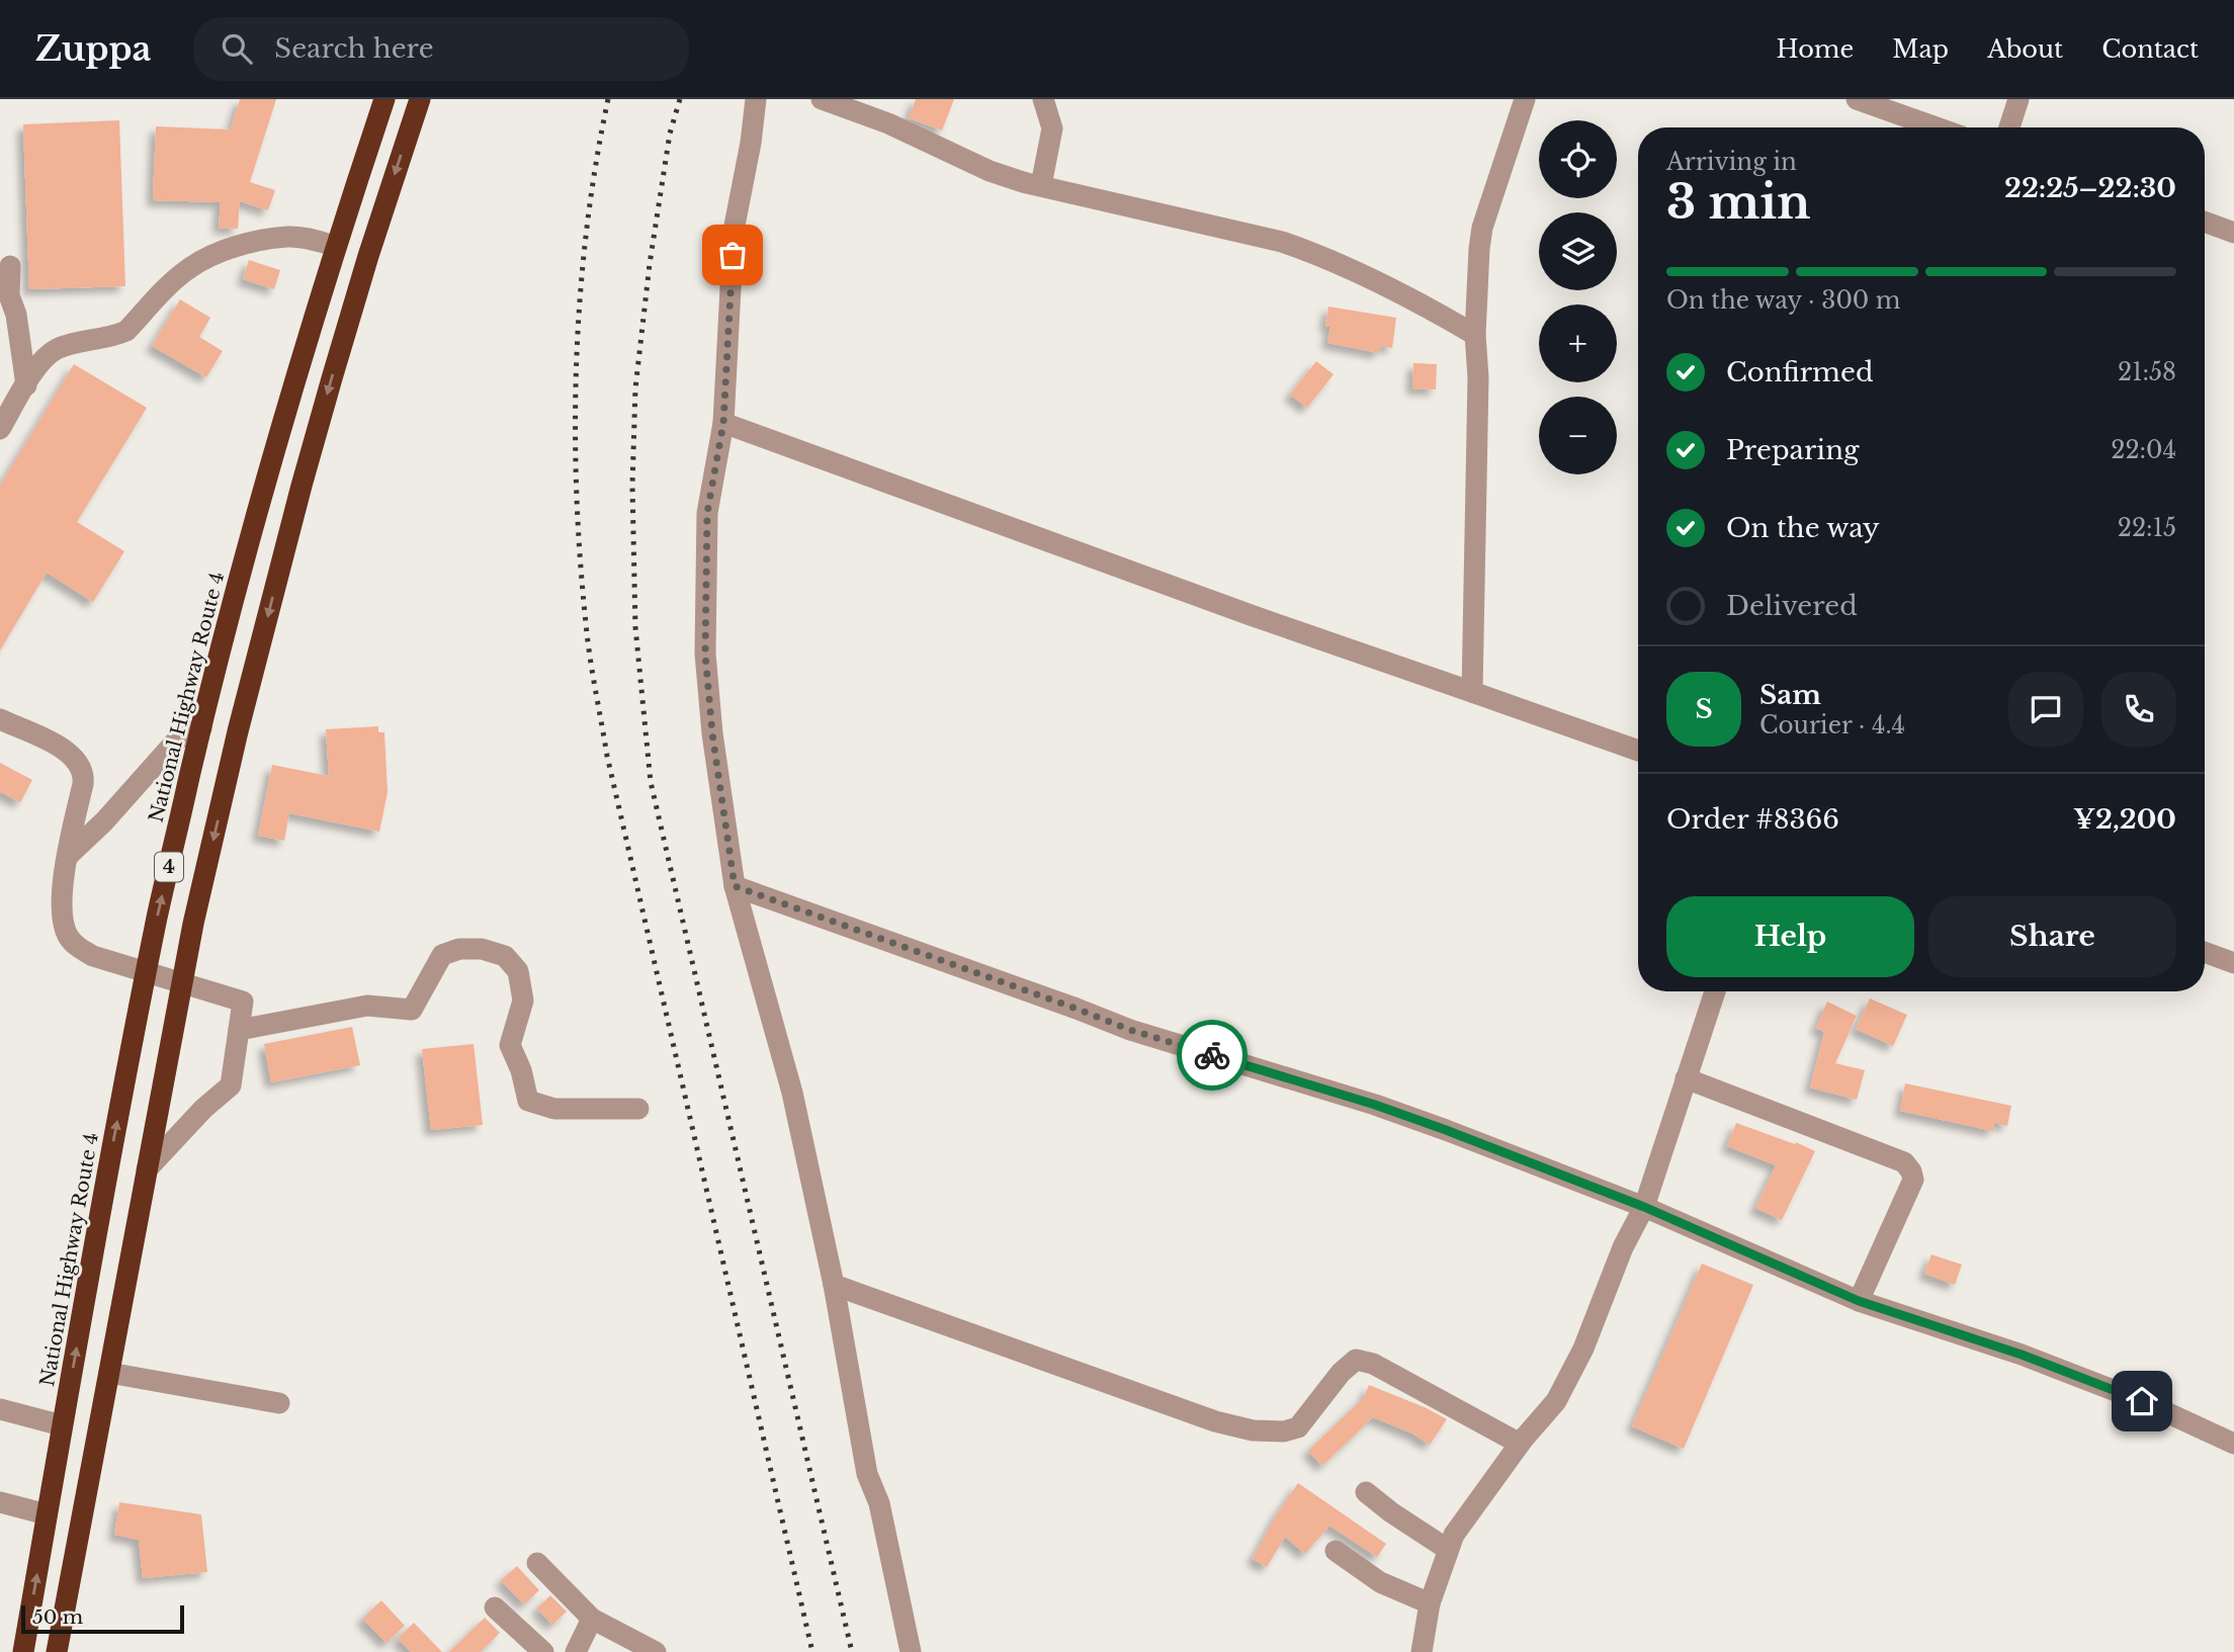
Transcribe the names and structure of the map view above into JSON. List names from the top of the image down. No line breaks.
{"streets":{"highway":["National Highway Route 4","4"]},"scale_bar":"50 m","page":{"header":"Zuppa","search":"Search here","nav":["Home","Map","About","Contact"],"map_buttons":["+","−"],"heading":["3 min","Arriving in","22:25–22:30"],"panel":["Sam","Courier · 4.4","Order #8366","¥2,200"],"bar":"On the way · 300 m","list":[["Confirmed","21:58"],["Preparing","22:04"],["On the way","22:15"],"Delivered"],"round":"S","buttons":["Help","Share"],"scale":"50 m"}}
